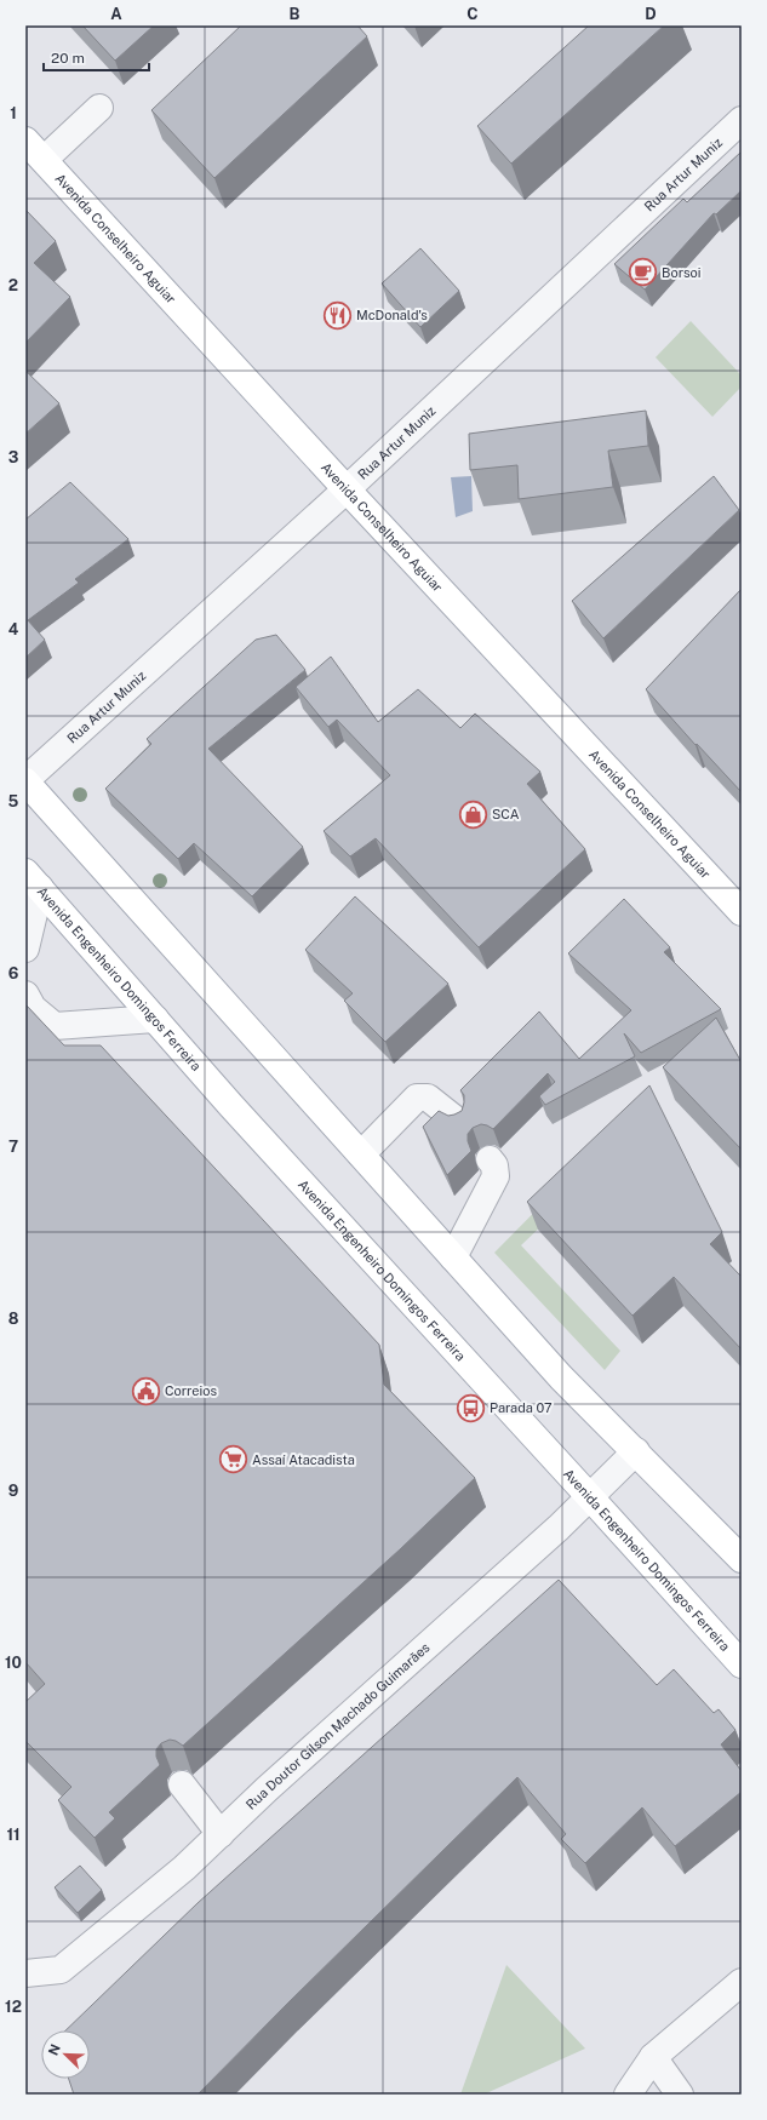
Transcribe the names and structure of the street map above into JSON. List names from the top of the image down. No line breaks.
{"streets":{"main road":["Avenida Conselheiro Aguiar","Avenida Engenheiro Domingos Ferreira"],"street":["Rua Artur Muniz","Rua Doutor Gilson Machado Guimarães"]},"crossings":[["Rua Artur Muniz","Avenida Conselheiro Aguiar"],["Avenida Engenheiro Domingos Ferreira","Rua Doutor Gilson Machado Guimarães"]],"places":{"cafe":["Borsoi"],"restaurant":["McDonald's"],"shop":["SCA"],"public building":["Correios"],"bus stop":["Parada 07"],"supermarket":["Assaí Atacadista"]},"scale_bar":"20 m","north":"top left","grid":{"columns":["A","B","C","D"],"rows":["1","2","3","4","5","6","7","8","9","10","11","12"]}}
